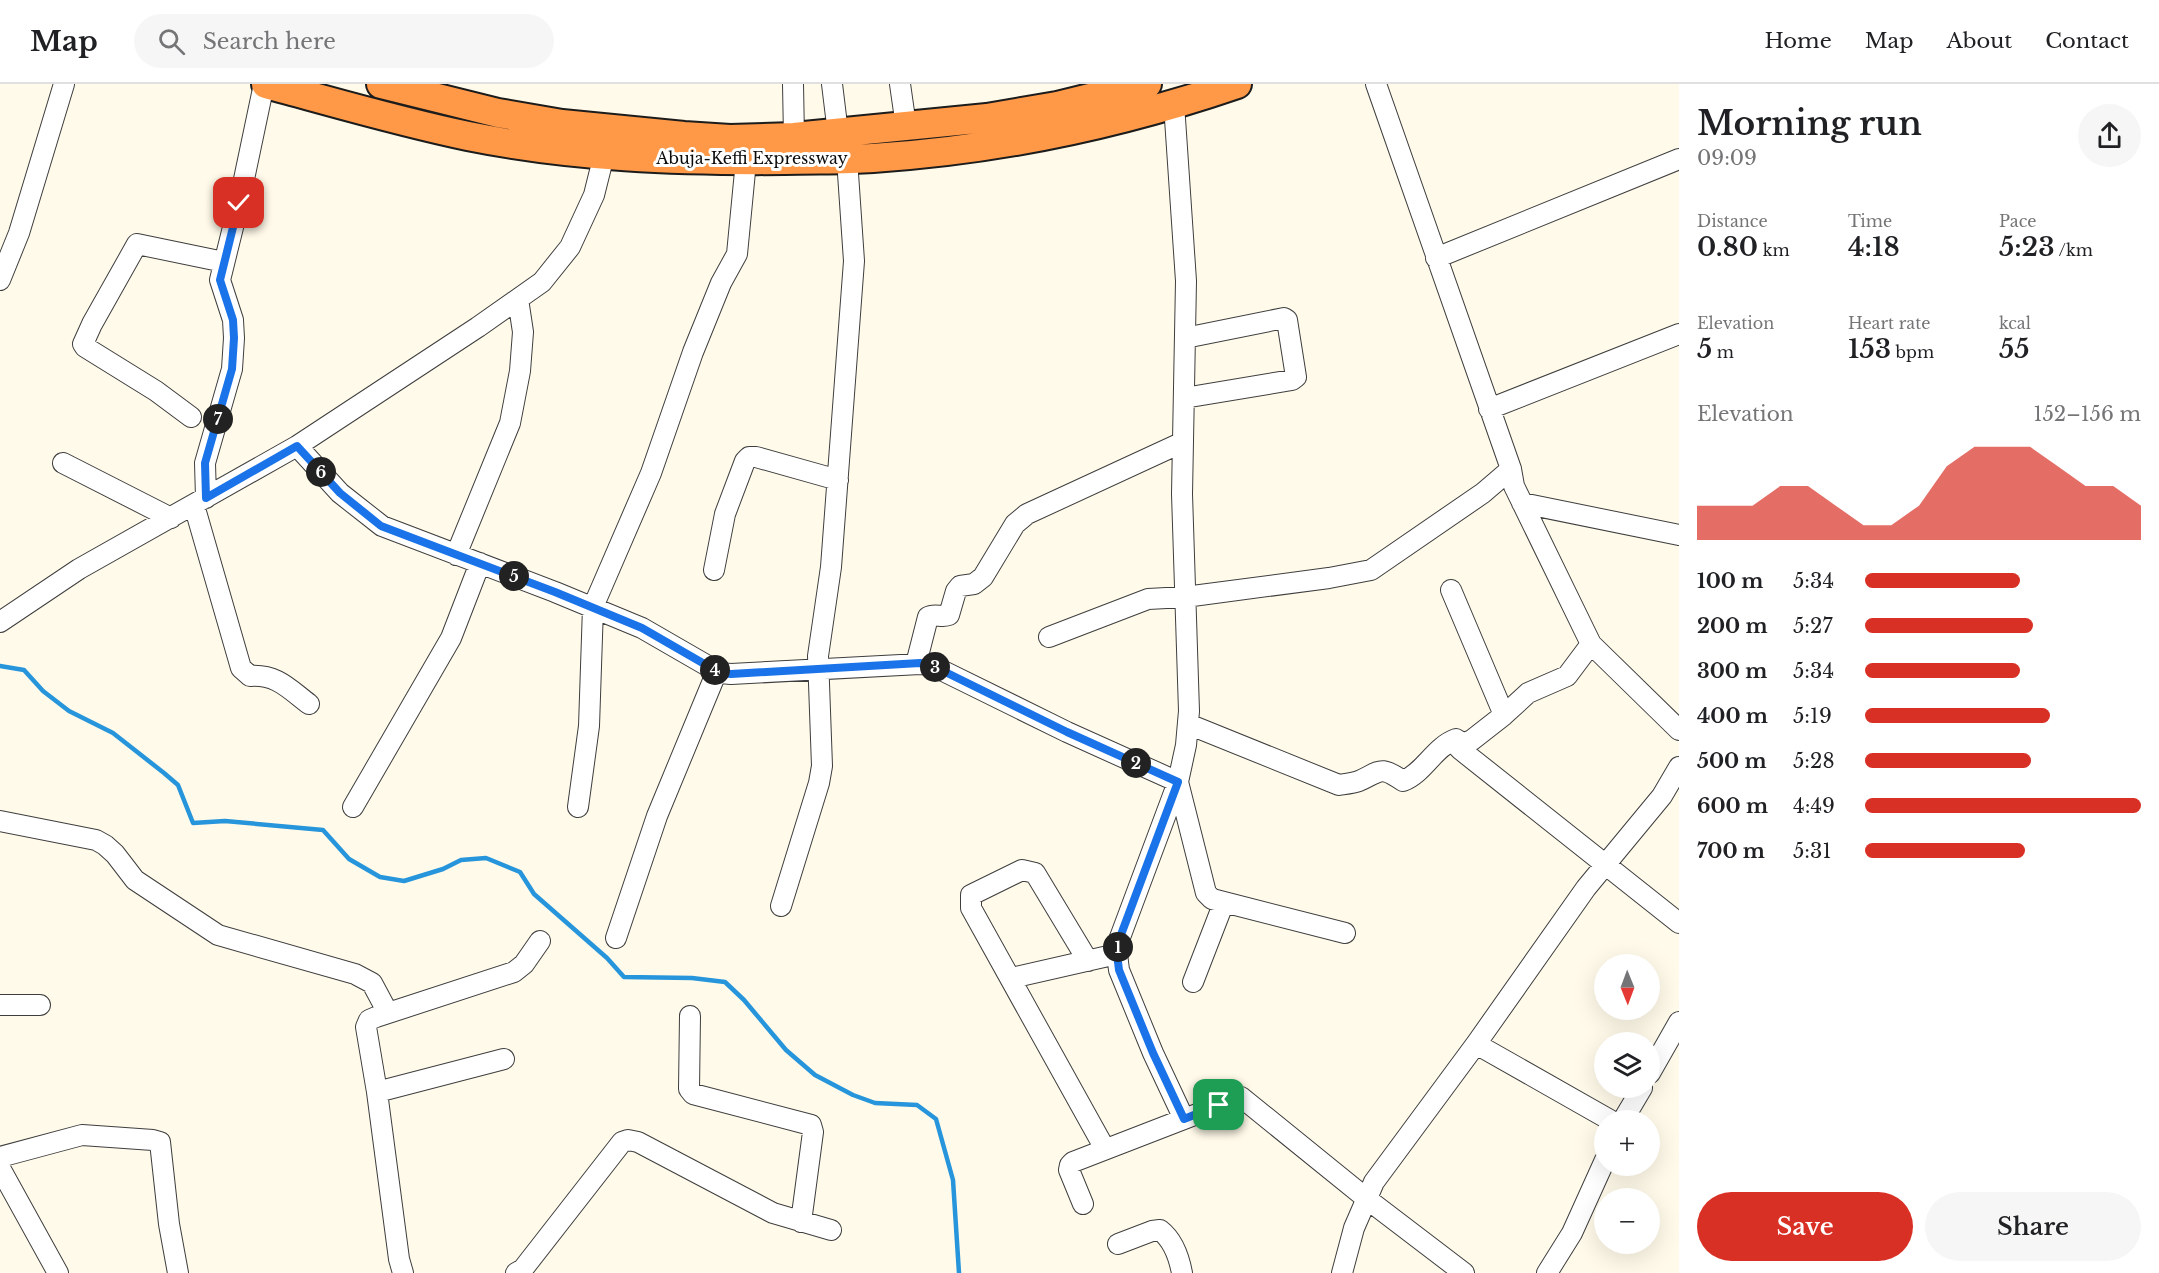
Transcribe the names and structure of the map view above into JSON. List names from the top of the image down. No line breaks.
{"streets":{"highway":["Abuja-Keffi Expressway"]},"north":"bottom","page":{"header":"Map","search":"Search here","nav":["Home","Map","About","Contact"],"heading":["Morning run","09:09"],"stats":[["Distance","0.80 km"],["Time","4:18"],["Pace","5:23 /km"],["Elevation","5 m"],["Heart rate","153 bpm"],["kcal","55"]],"chart":["Elevation","152–156 m"],"pins":["7","6","5","3","4","2","1"],"list":[{"name":"100 m","note":"5:34"},{"name":"200 m","note":"5:27"},{"name":"300 m","note":"5:34"},{"name":"400 m","note":"5:19"},{"name":"500 m","note":"5:28"},{"name":"600 m","note":"4:49"},{"name":"700 m","note":"5:31"}],"map_buttons":["+","−"],"buttons":["Save","Share"]}}
